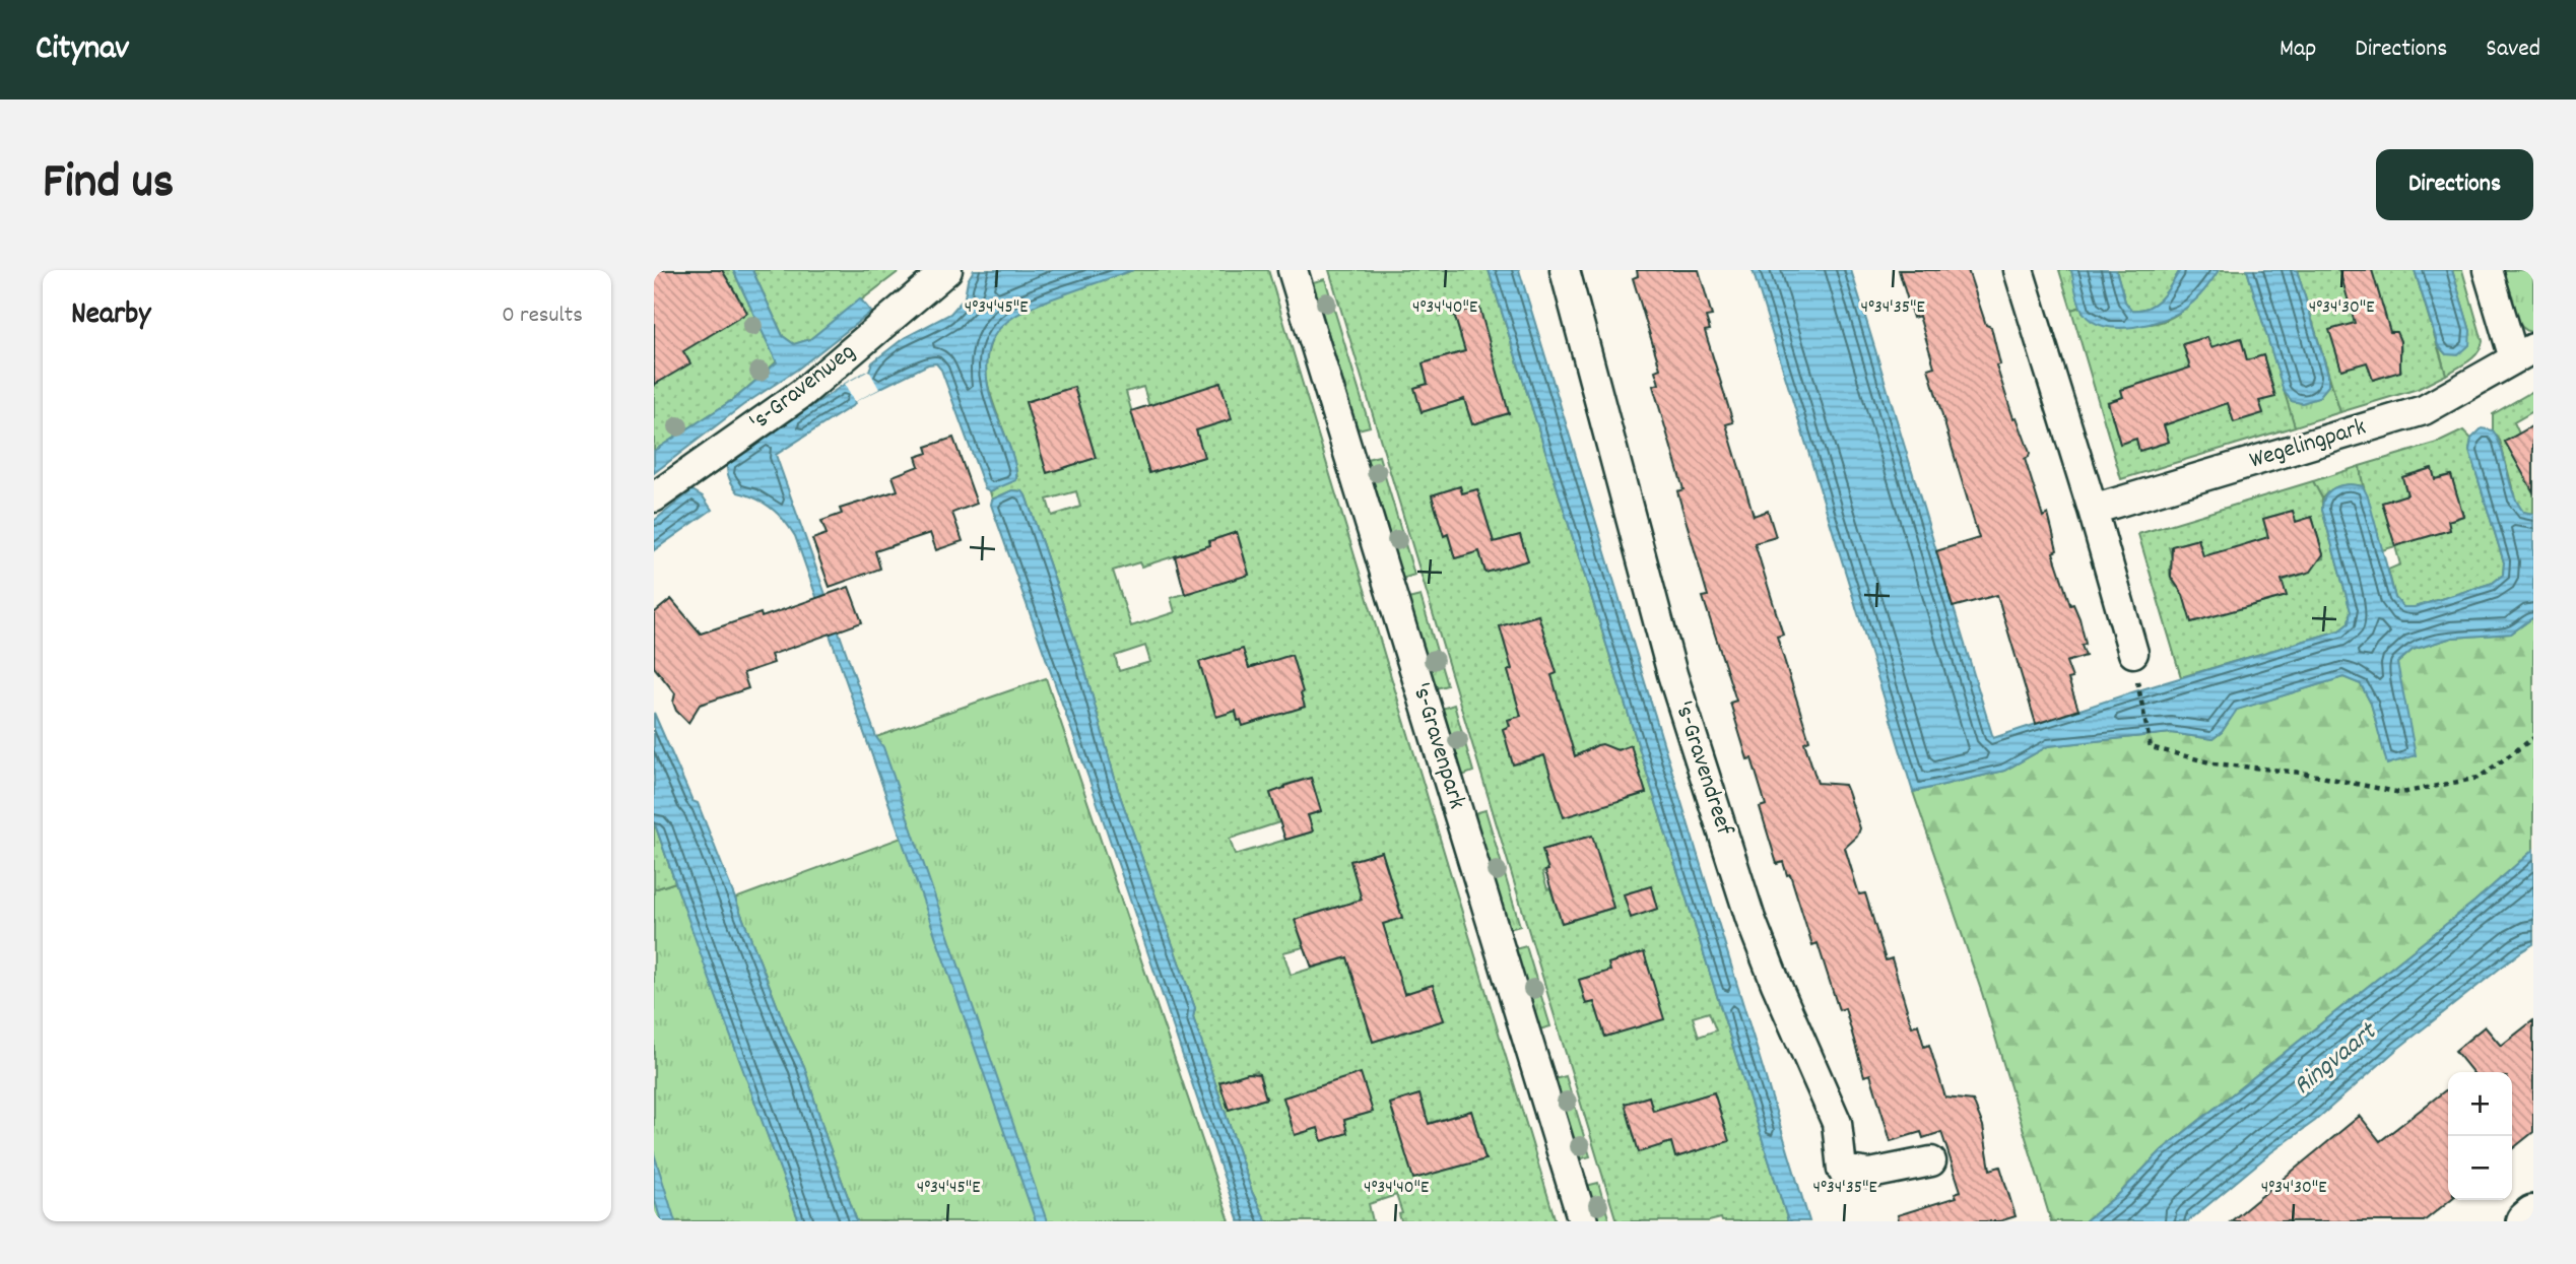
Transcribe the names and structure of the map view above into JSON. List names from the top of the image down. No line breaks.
{"streets":{"street":["'s-Gravenweg","Wegelingpark","'s-Gravenpark","'s-Gravendreef"]},"water":["Ringvaart"],"page":{"header":"Citynav","nav":["Map","Directions","Saved"],"title":"Find us","buttons":"Directions","heading":["Nearby","0 results"],"map_buttons":["+","−"]},"coordinates":["4°34'45\"E","4°34'40\"E","4°34'35\"E","4°34'30\"E"]}
